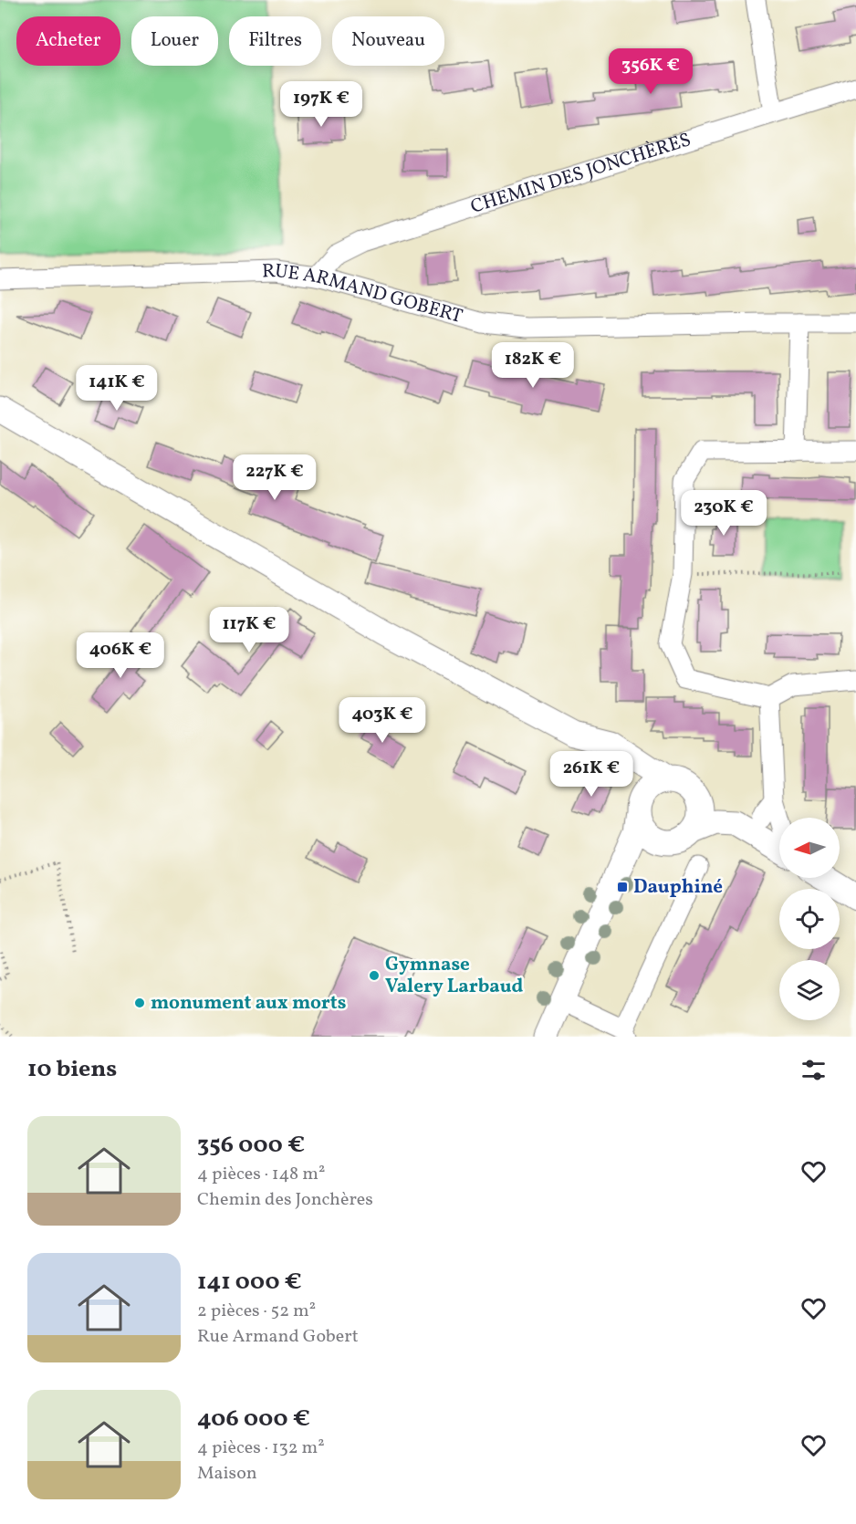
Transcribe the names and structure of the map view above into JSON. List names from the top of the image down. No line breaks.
{"streets":{"street":["CHEMIN DES JONCHÈRES","RUE ARMAND GOBERT"]},"crossings":[["CHEMIN DES JONCHÈRES","RUE ARMAND GOBERT"]],"places":{"transit":["Dauphiné"],"other":["Gymnase Valery Larbaud","monument aux morts"]},"north":"left","page":{"chip":["Acheter","Louer","Filtres","Nouveau"],"price":["356K €","197K €","182K €","141K €","227K €","230K €","117K €","406K €","403K €","261K €"],"heading":"10 biens","list":[{"name":"356 000 €","note":"4 pièces · 148 m² · Chemin des Jonchères"},{"name":"141 000 €","note":"2 pièces · 52 m² · Rue Armand Gobert"},{"name":"406 000 €","note":"4 pièces · 132 m² · Maison"}]}}
